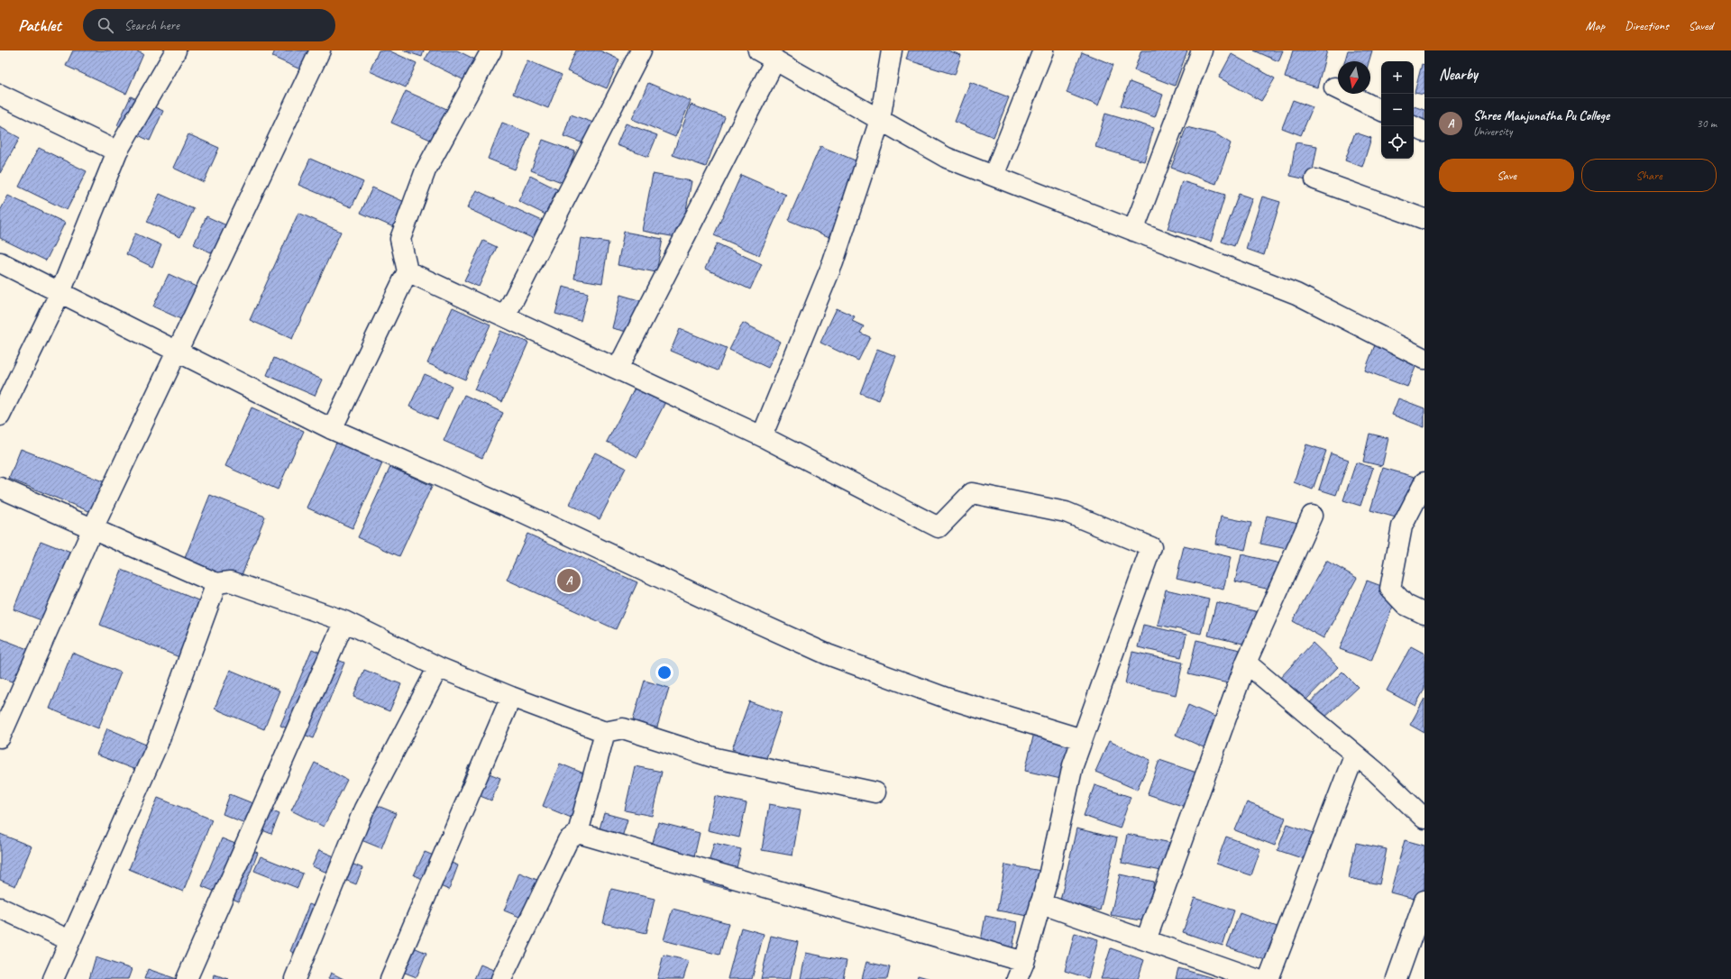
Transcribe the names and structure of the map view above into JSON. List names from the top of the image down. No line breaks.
{"north":"bottom","page":{"header":"Pathlet","search":"Search here","nav":["Map","Directions","Saved"],"heading":"Nearby","map_buttons":["+","−"],"list":[{"mark":"A","name":"Shree Manjunatha Pu College","note":"University","value":"30 m"}],"buttons":["Save","Share"],"pins":"A"}}
